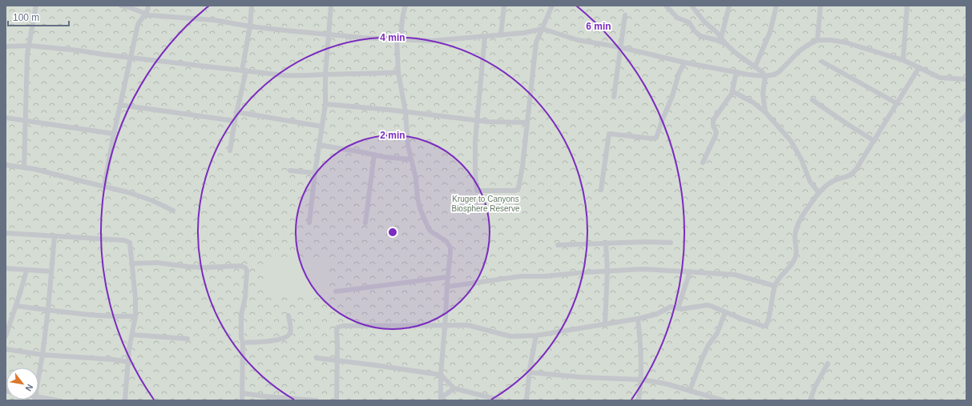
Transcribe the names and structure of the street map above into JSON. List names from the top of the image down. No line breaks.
{"parks":["Kruger to Canyons Biosphere Reserve"],"scale_bar":"100 m","north":"bottom right","rings":["6 min","4 min","2 min"]}
